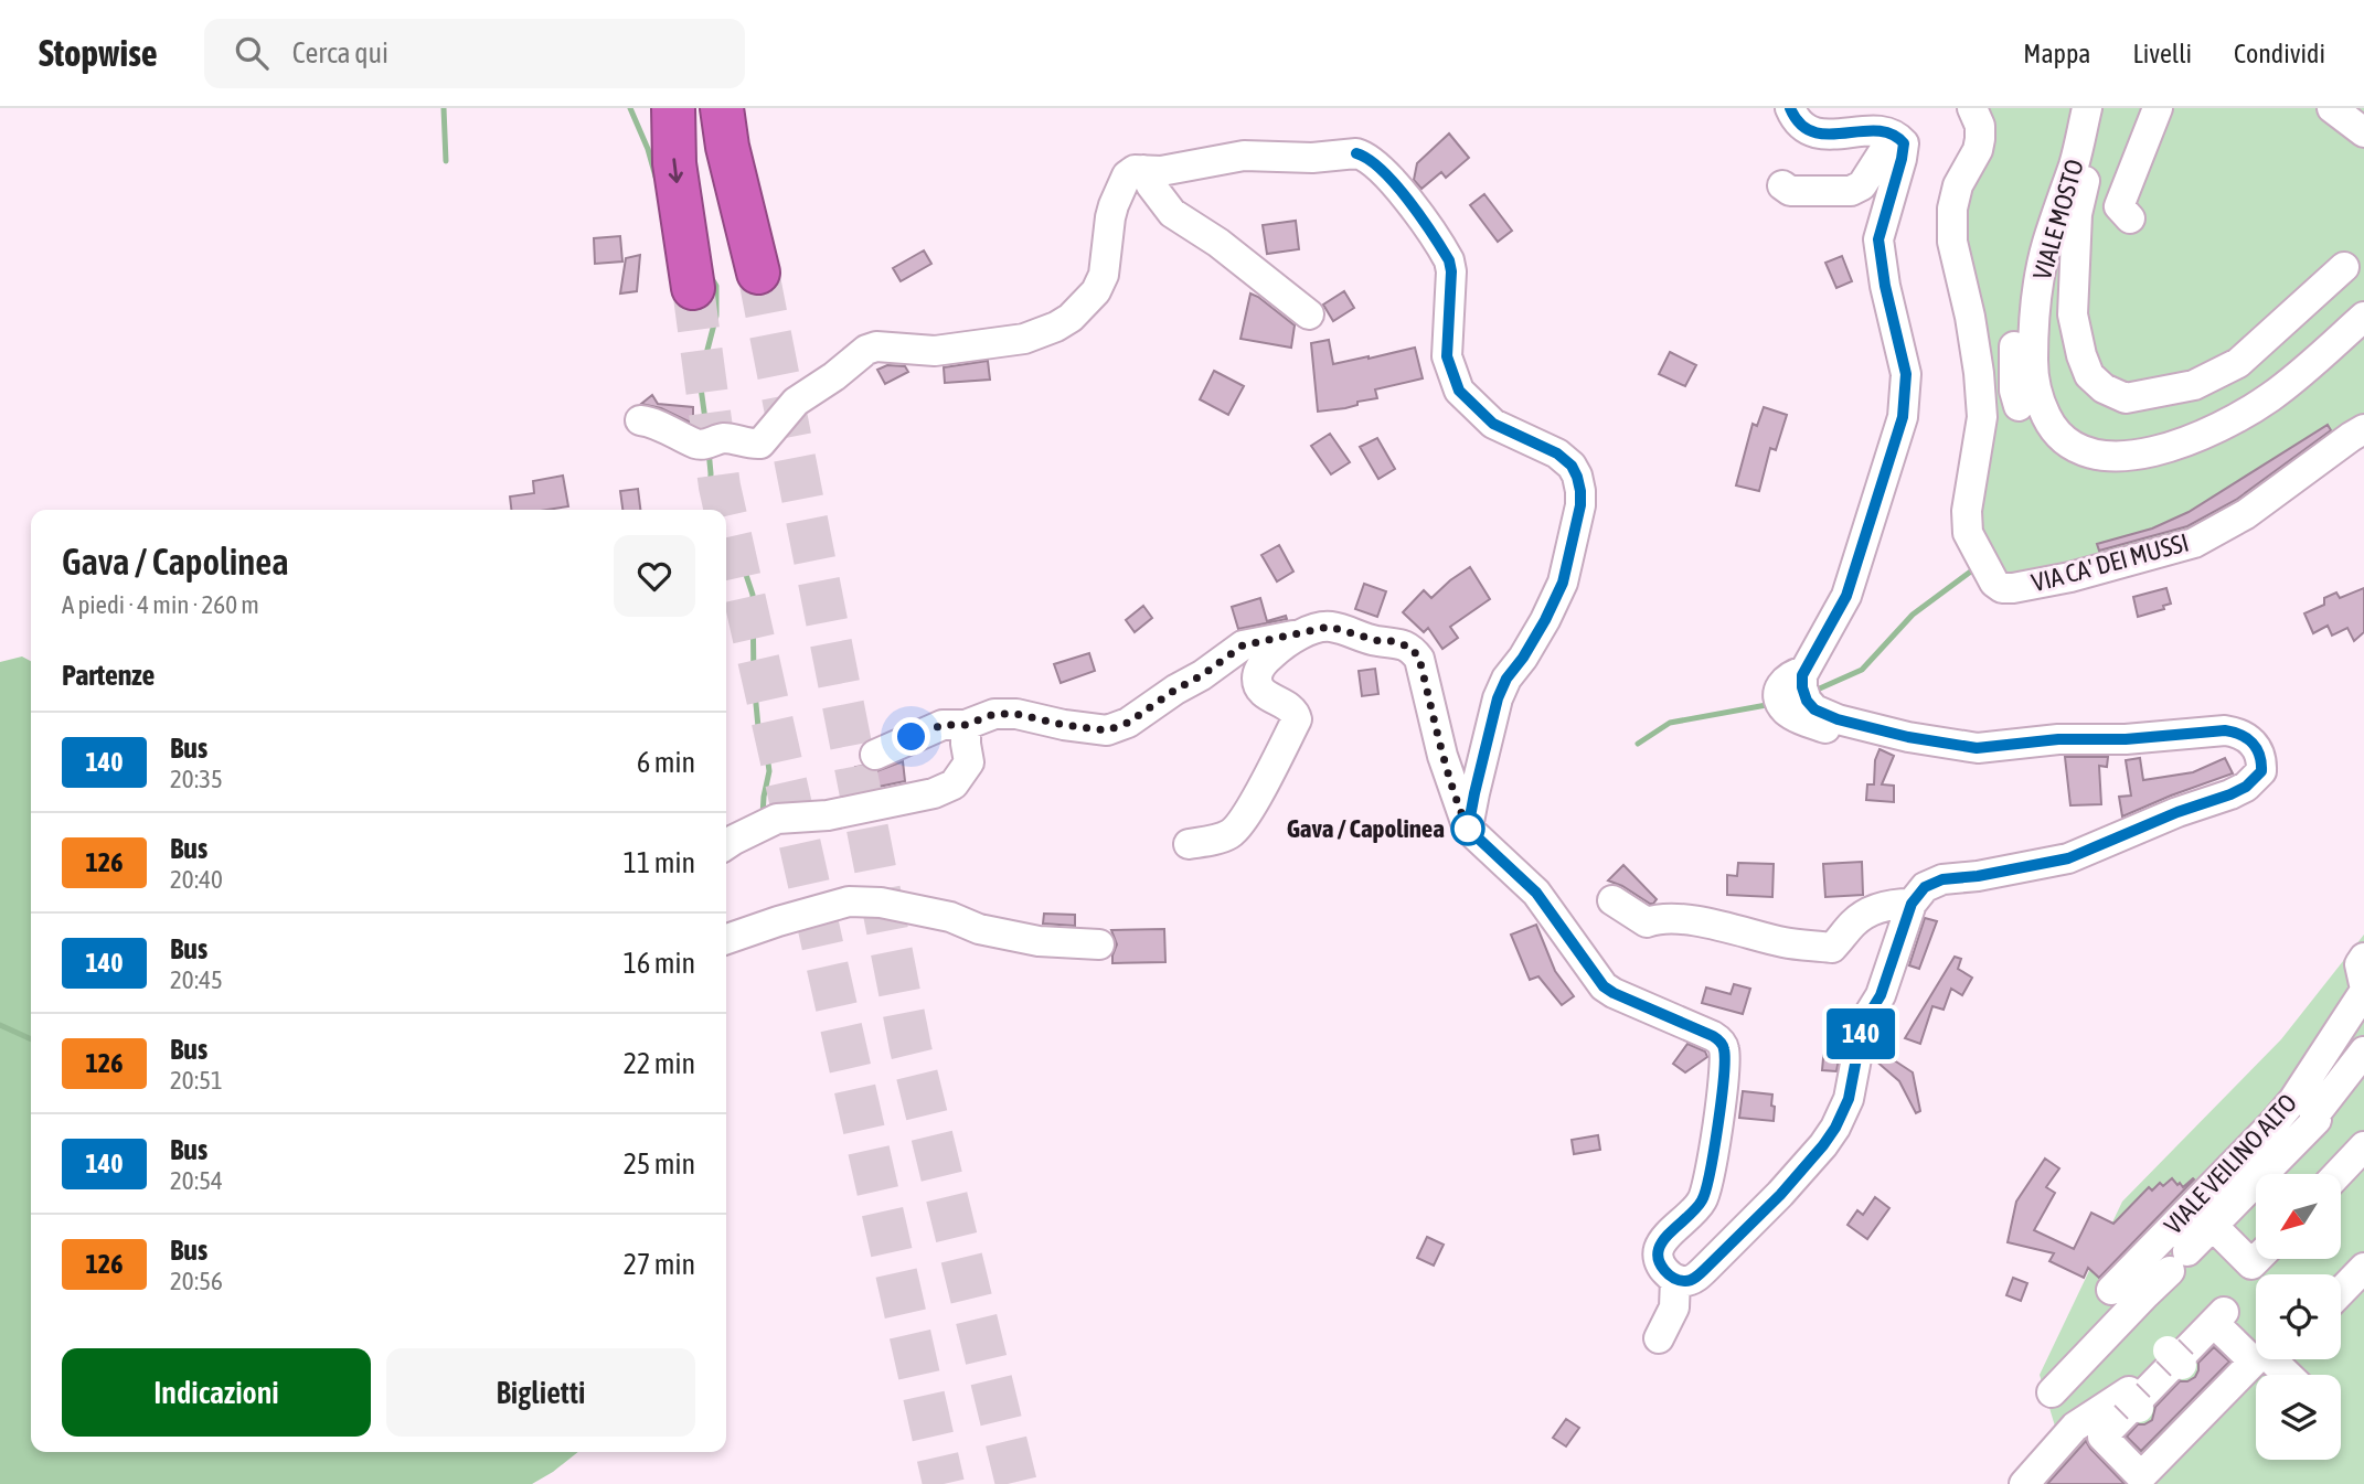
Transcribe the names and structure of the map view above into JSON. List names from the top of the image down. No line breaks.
{"streets":{"street":["VIALE MOSTO","VIA CA' DEI MUSSI","VIALE VEILINO ALTO"]},"places":["Gava / Capolinea"],"lines":["bus line 140"],"north":"bottom left","page":{"header":"Stopwise","search":"Cerca qui","nav":["Mappa","Livelli","Condividi"],"on_map":"140","heading":[["Gava / Capolinea","A piedi · 4 min · 260 m"],"Partenze"],"list":[{"mark":"140","name":"Bus","note":"20:35","value":"6 min"},{"mark":"126","name":"Bus","note":"20:40","value":"11 min"},{"mark":"140","name":"Bus","note":"20:45","value":"16 min"},{"mark":"126","name":"Bus","note":"20:51","value":"22 min"},{"mark":"140","name":"Bus","note":"20:54","value":"25 min"},{"mark":"126","name":"Bus","note":"20:56","value":"27 min"}],"buttons":["Indicazioni","Biglietti"]}}
